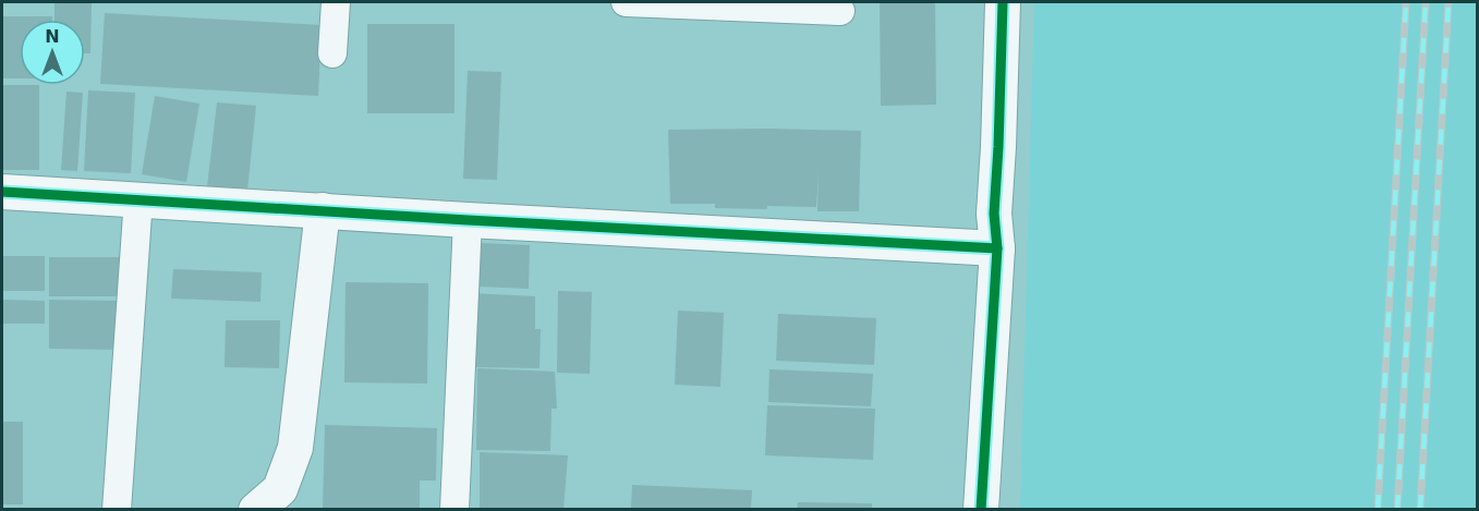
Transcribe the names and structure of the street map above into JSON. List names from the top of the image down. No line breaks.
{"north":"top"}
